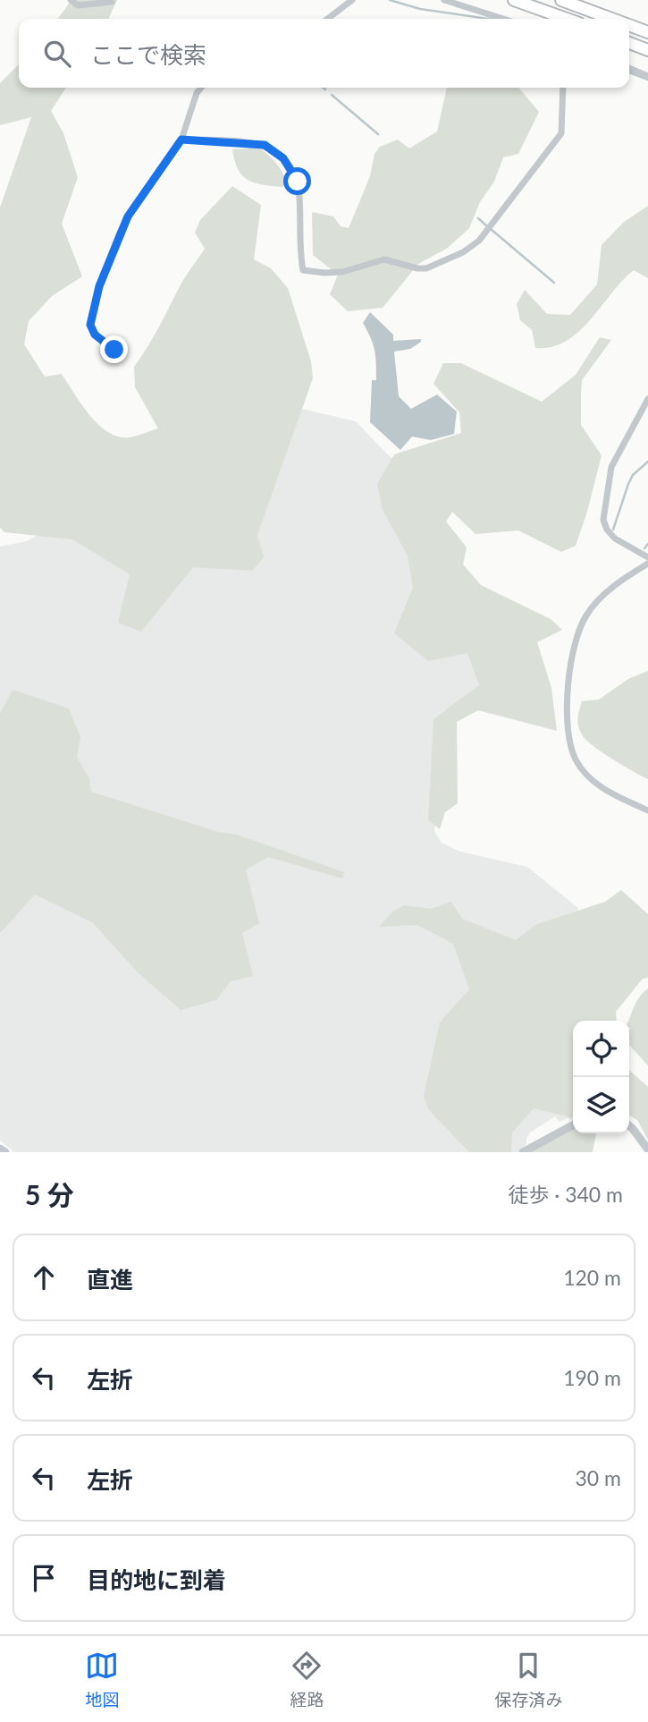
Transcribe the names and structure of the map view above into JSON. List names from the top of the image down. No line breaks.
{"page":{"search":"ここで検索","heading":["5 分","徒歩 · 340 m"],"list":[["直進","120 m"],["左折","190 m"],["左折","30 m"],"目的地に到着"],"nav":["地図","経路","保存済み"]}}
